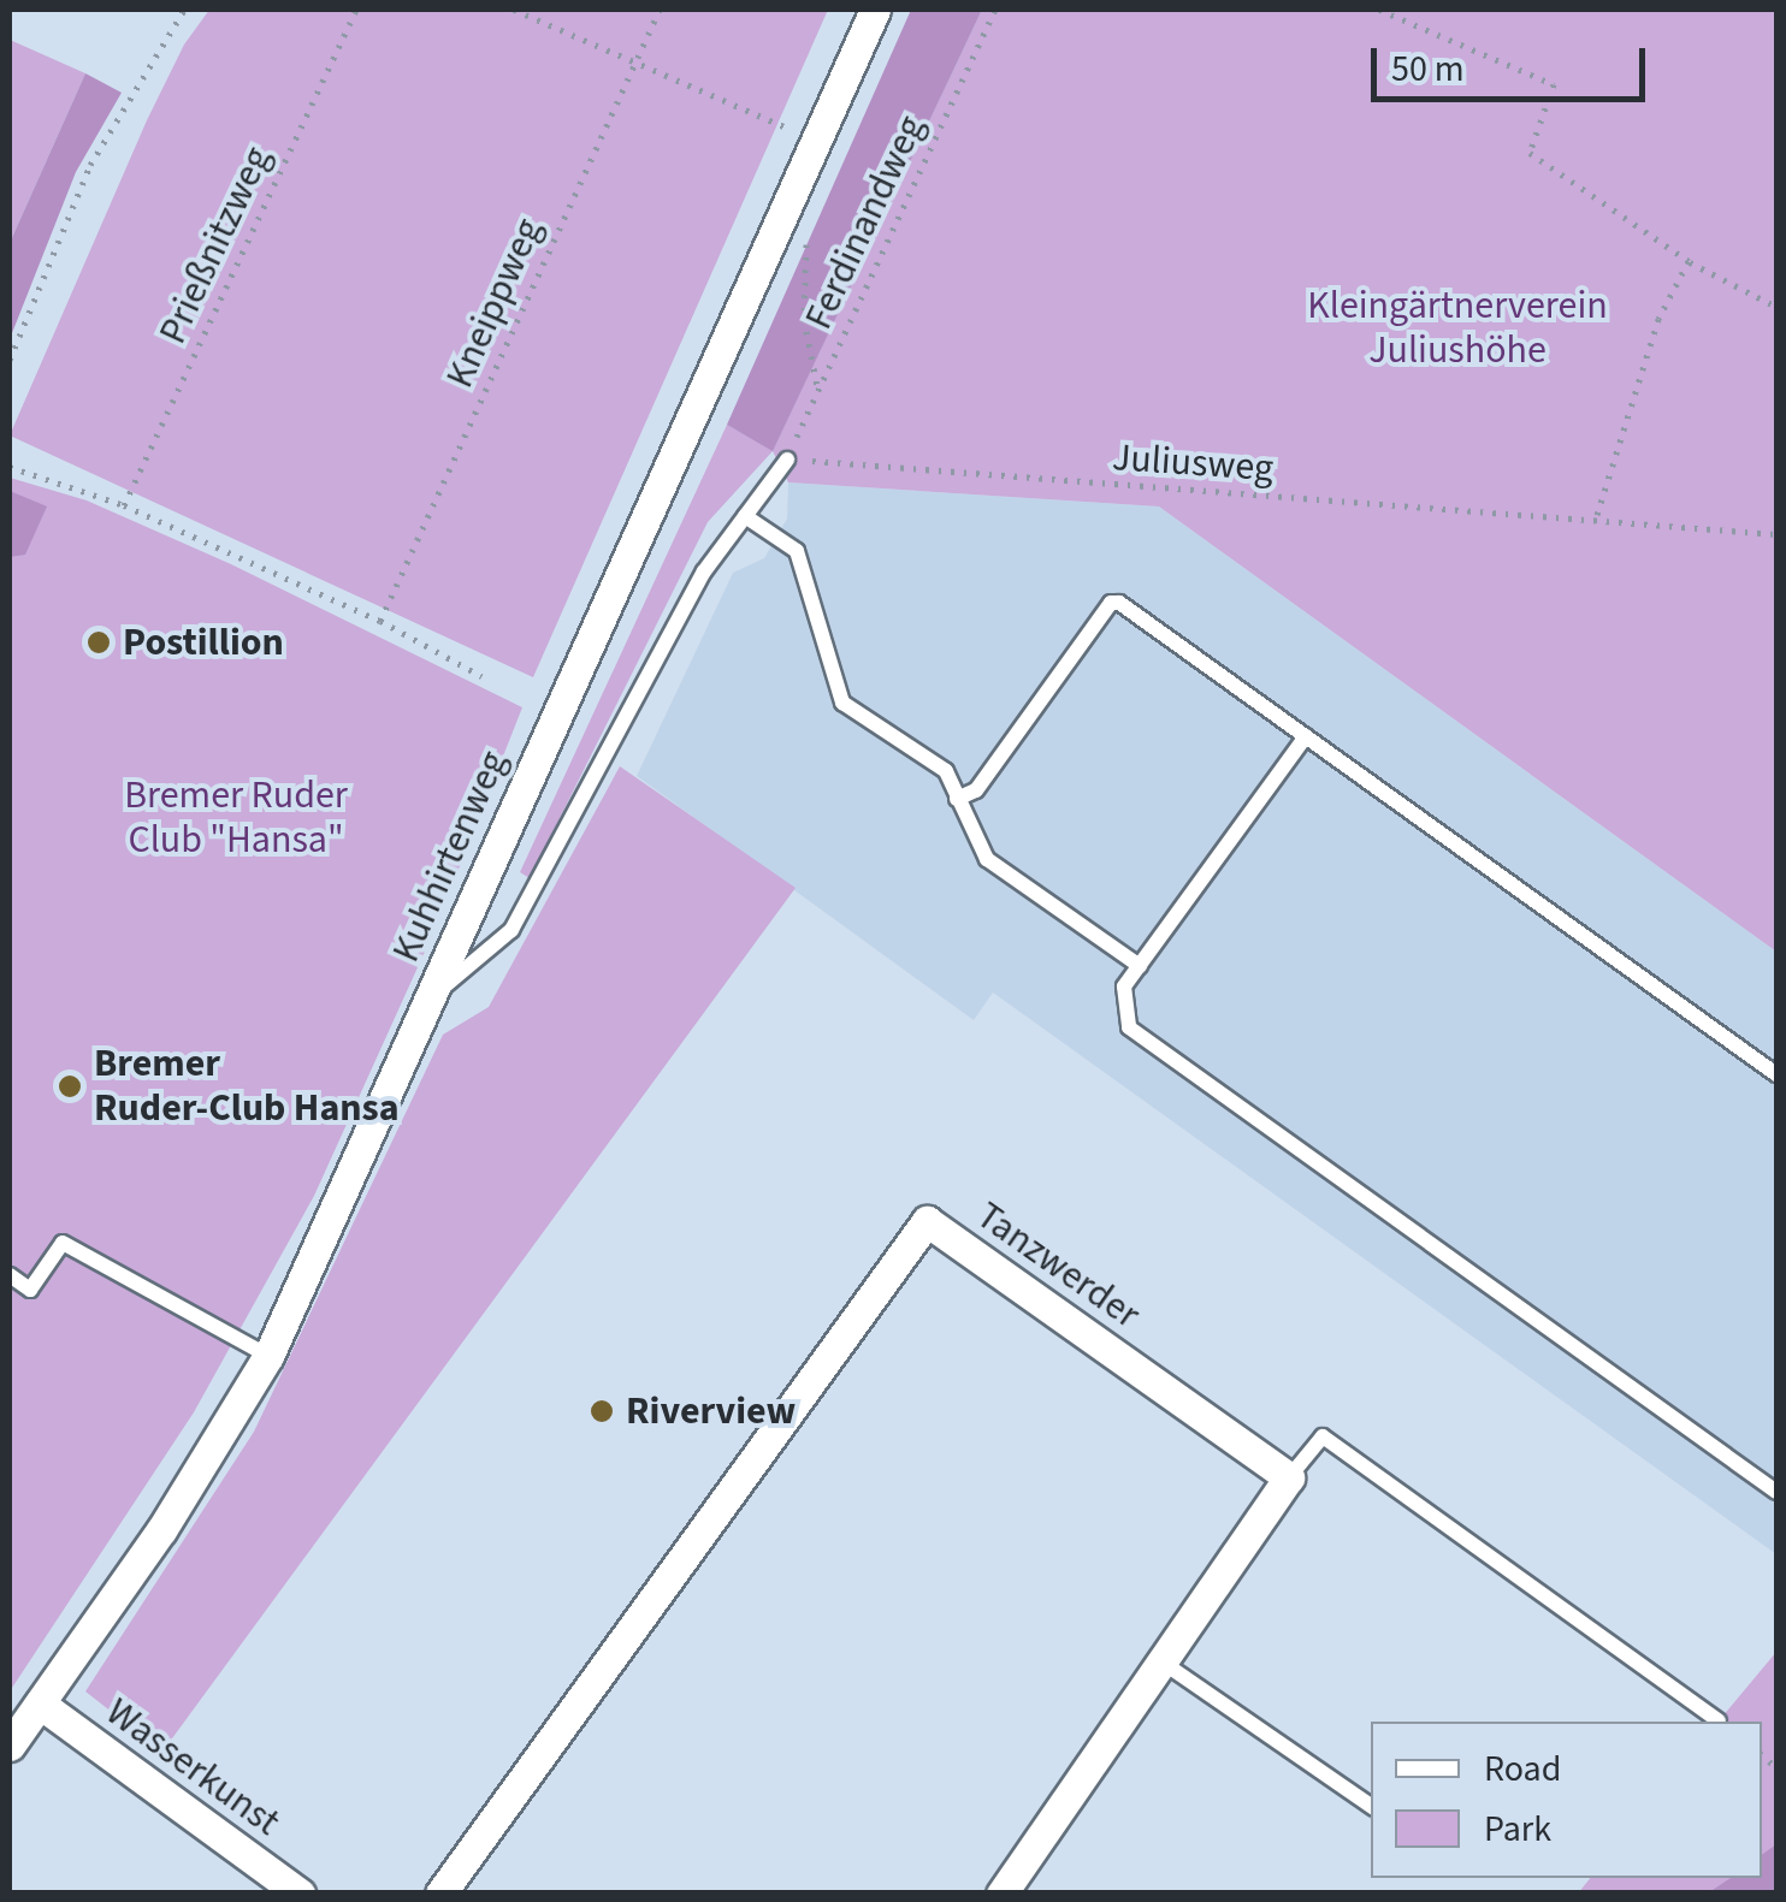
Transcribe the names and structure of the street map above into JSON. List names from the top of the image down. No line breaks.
{"streets":{"street":["Kuhhirtenweg","Tanzwerder","Wasserkunst"],"path":["Ferdinandweg","Prießnitzweg","Kneippweg","Juliusweg"]},"crossings":[["Ferdinandweg","Juliusweg"],["Kuhhirtenweg","Wasserkunst"]],"parks":["Kleingärtnerverein Juliushöhe","Bremer Ruder Club \"Hansa\""],"places":["Postillion","Bremer Ruder-Club Hansa","Riverview"],"legend":["Road","Park"],"scale_bar":"50 m"}
